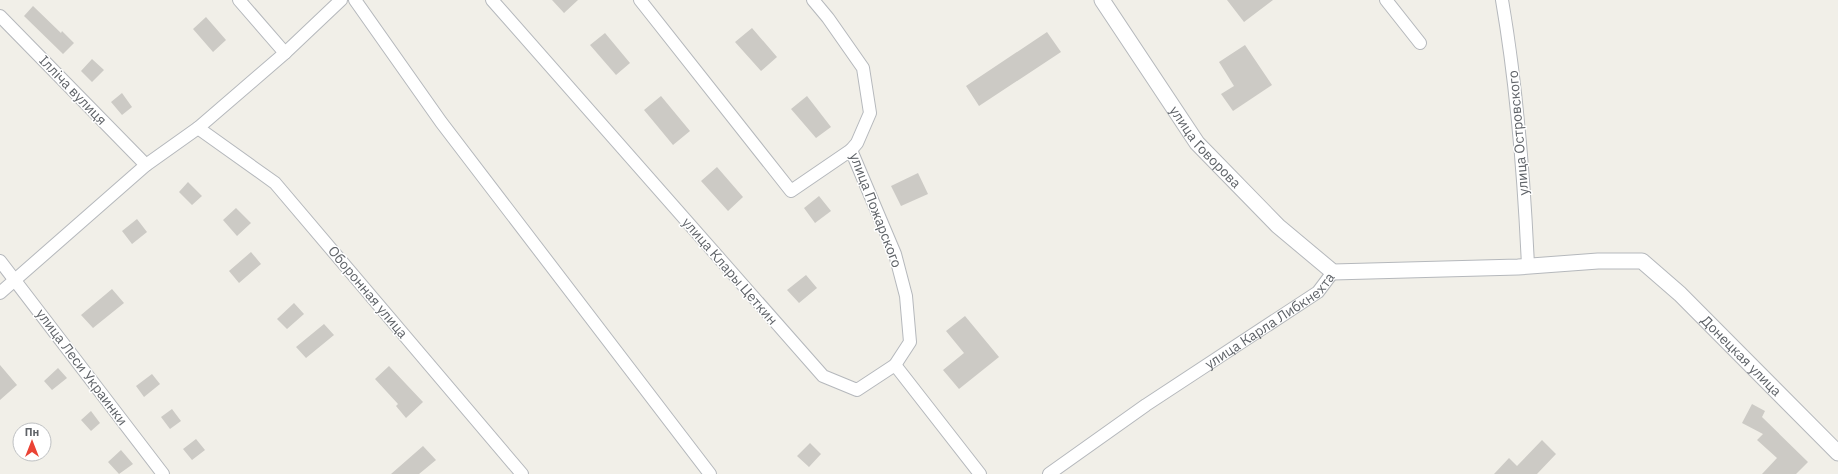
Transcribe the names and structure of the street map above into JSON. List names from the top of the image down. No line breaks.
{"streets":{"street":["Ілліча вулиця","улица Островского","улица Говорова","улица Пожарского","улица Клары Цеткин","Оборонная улица","улица Карла Либкнехта","Донецкая улица","улица Леси Украинки"]},"crossings":[["улица Островского","улица Карла Либкнехта"],["улица Говорова","улица Карла Либкнехта"],["улица Пожарского","улица Клары Цеткин"],["улица Карла Либкнехта","Донецкая улица"]],"north":"top"}
